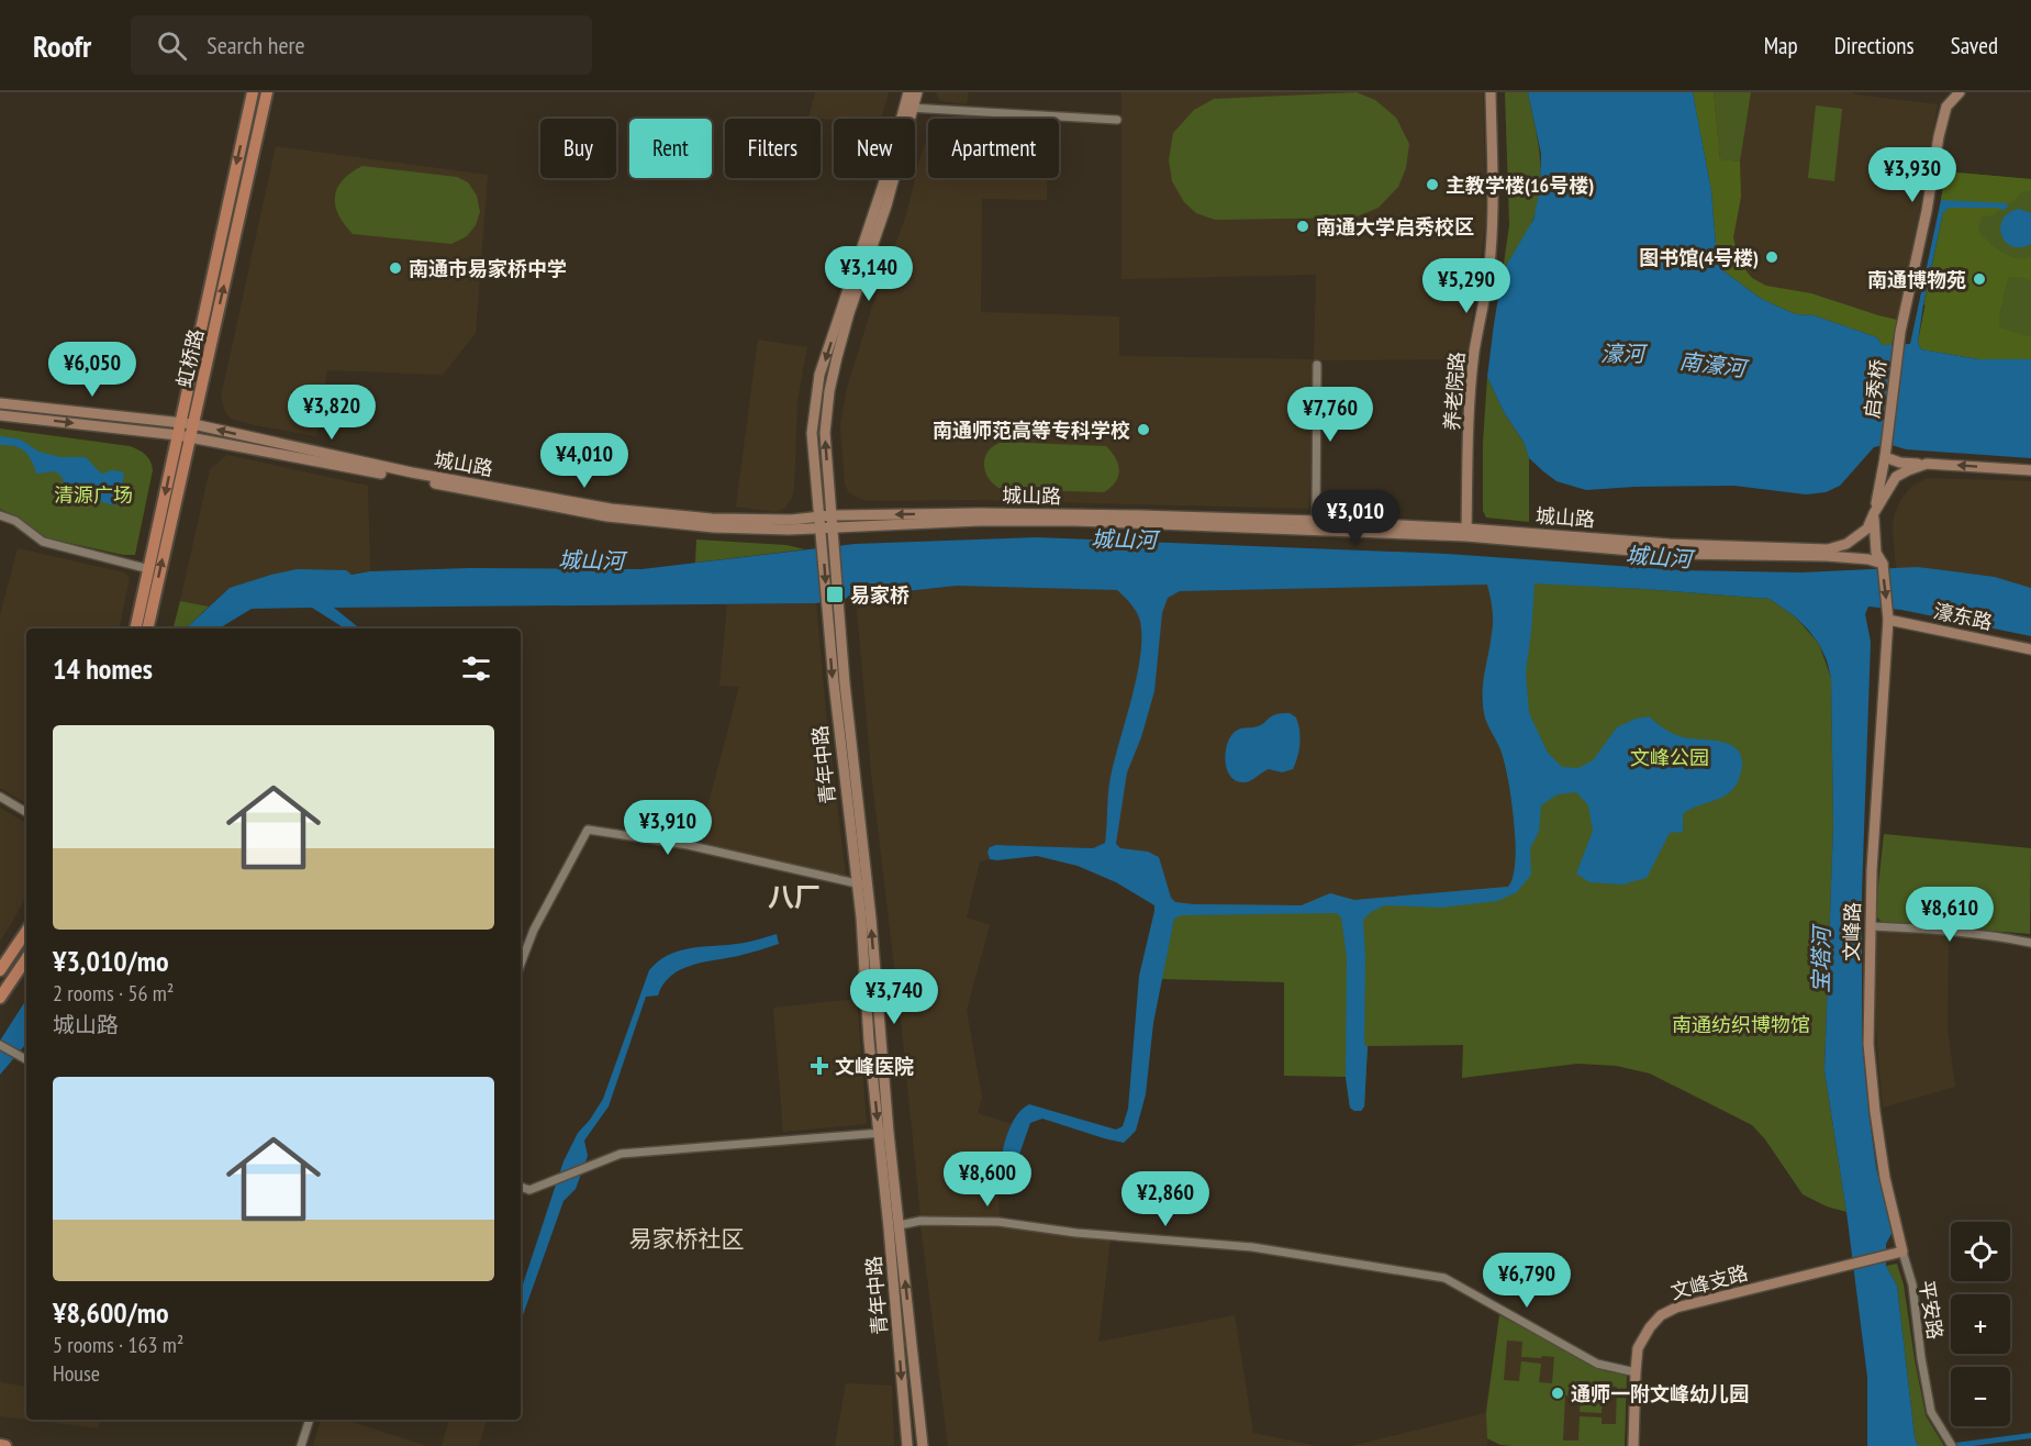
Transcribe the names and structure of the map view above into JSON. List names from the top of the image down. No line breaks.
{"streets":{"main road":["虹桥路","启秀桥","养老院路","城山路","濠东路","青年中路","文峰路","文峰支路"],"street":["平安路"]},"crossings":[["虹桥路","城山路"],["启秀桥","城山路"],["启秀桥","文峰路"],["养老院路","城山路"],["城山路","青年中路"],["城山路","文峰路"],["濠东路","文峰路"],["文峰路","文峰支路"],["文峰路","平安路"],["文峰支路","平安路"]],"districts":["八厂","易家桥社区"],"water":["濠河","南濠河","城山河","宝塔河"],"parks":["清源广场","文峰公园","南通纺织博物馆"],"places":{"other":["主教学楼(16号楼)","南通大学启秀校区","图书馆(4号楼)","南通市易家桥中学","南通博物苑","南通师范高等专科学校","通师一附文峰幼儿园"],"transit":["易家桥"],"health":["文峰医院"]},"page":{"header":"Roofr","search":"Search here","nav":["Map","Directions","Saved"],"chip":["Buy","Rent","Filters","New","Apartment"],"price":["¥3,930","¥3,140","¥5,290","¥6,050","¥3,820","¥7,760","¥4,010","¥3,010","¥3,910","¥8,610","¥3,740","¥8,600","¥2,860","¥6,790"],"heading":"14 homes","list":[{"name":"¥3,010/mo","note":"2 rooms · 56 m² · 城山路"},{"name":"¥8,600/mo","note":"5 rooms · 163 m² · House"}],"map_buttons":["+","−"]}}
